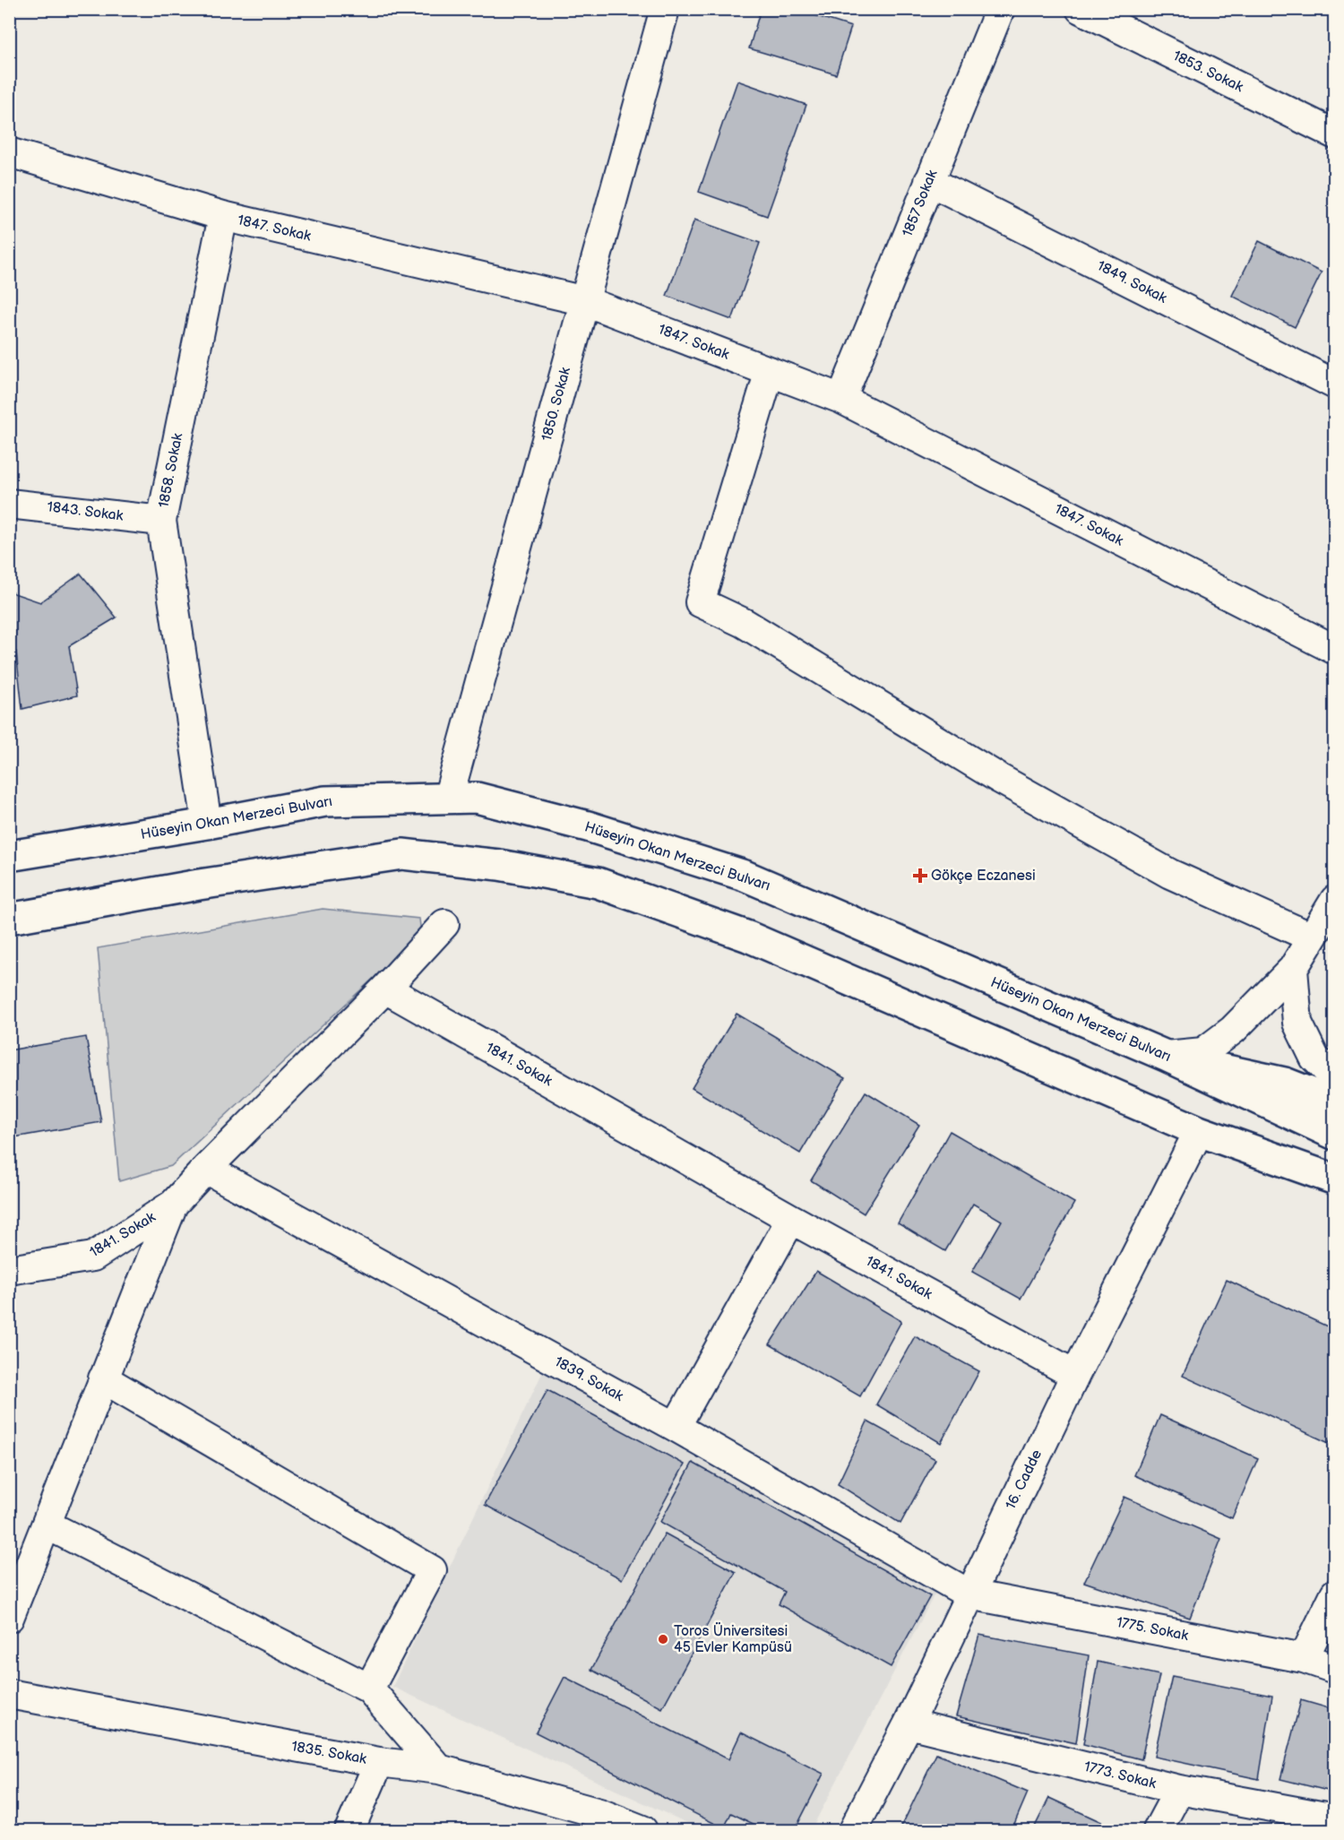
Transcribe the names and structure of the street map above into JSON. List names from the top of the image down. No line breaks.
{"streets":{"main road":["Hüseyin Okan Merzeci Bulvarı"],"street":["1853. Sokak","1857 Sokak","1847. Sokak","1849. Sokak","1850. Sokak","1858. Sokak","1843. Sokak","1841. Sokak","1839. Sokak","16. Cadde","1775. Sokak","1835. Sokak","1773. Sokak"]},"crossings":[["1857 Sokak","1847. Sokak"],["1857 Sokak","1849. Sokak"],["1847. Sokak","1850. Sokak"],["1847. Sokak","1858. Sokak"],["1850. Sokak","Hüseyin Okan Merzeci Bulvarı"],["1858. Sokak","1843. Sokak"],["1858. Sokak","Hüseyin Okan Merzeci Bulvarı"],["1841. Sokak","1839. Sokak"],["1841. Sokak","16. Cadde"],["1839. Sokak","16. Cadde"],["1839. Sokak","1775. Sokak"],["16. Cadde","1775. Sokak"],["16. Cadde","1773. Sokak"]],"places":{"health":["Gökçe Eczanesi"],"other":["Toros Üniversitesi 45 Evler Kampüsü"]}}
